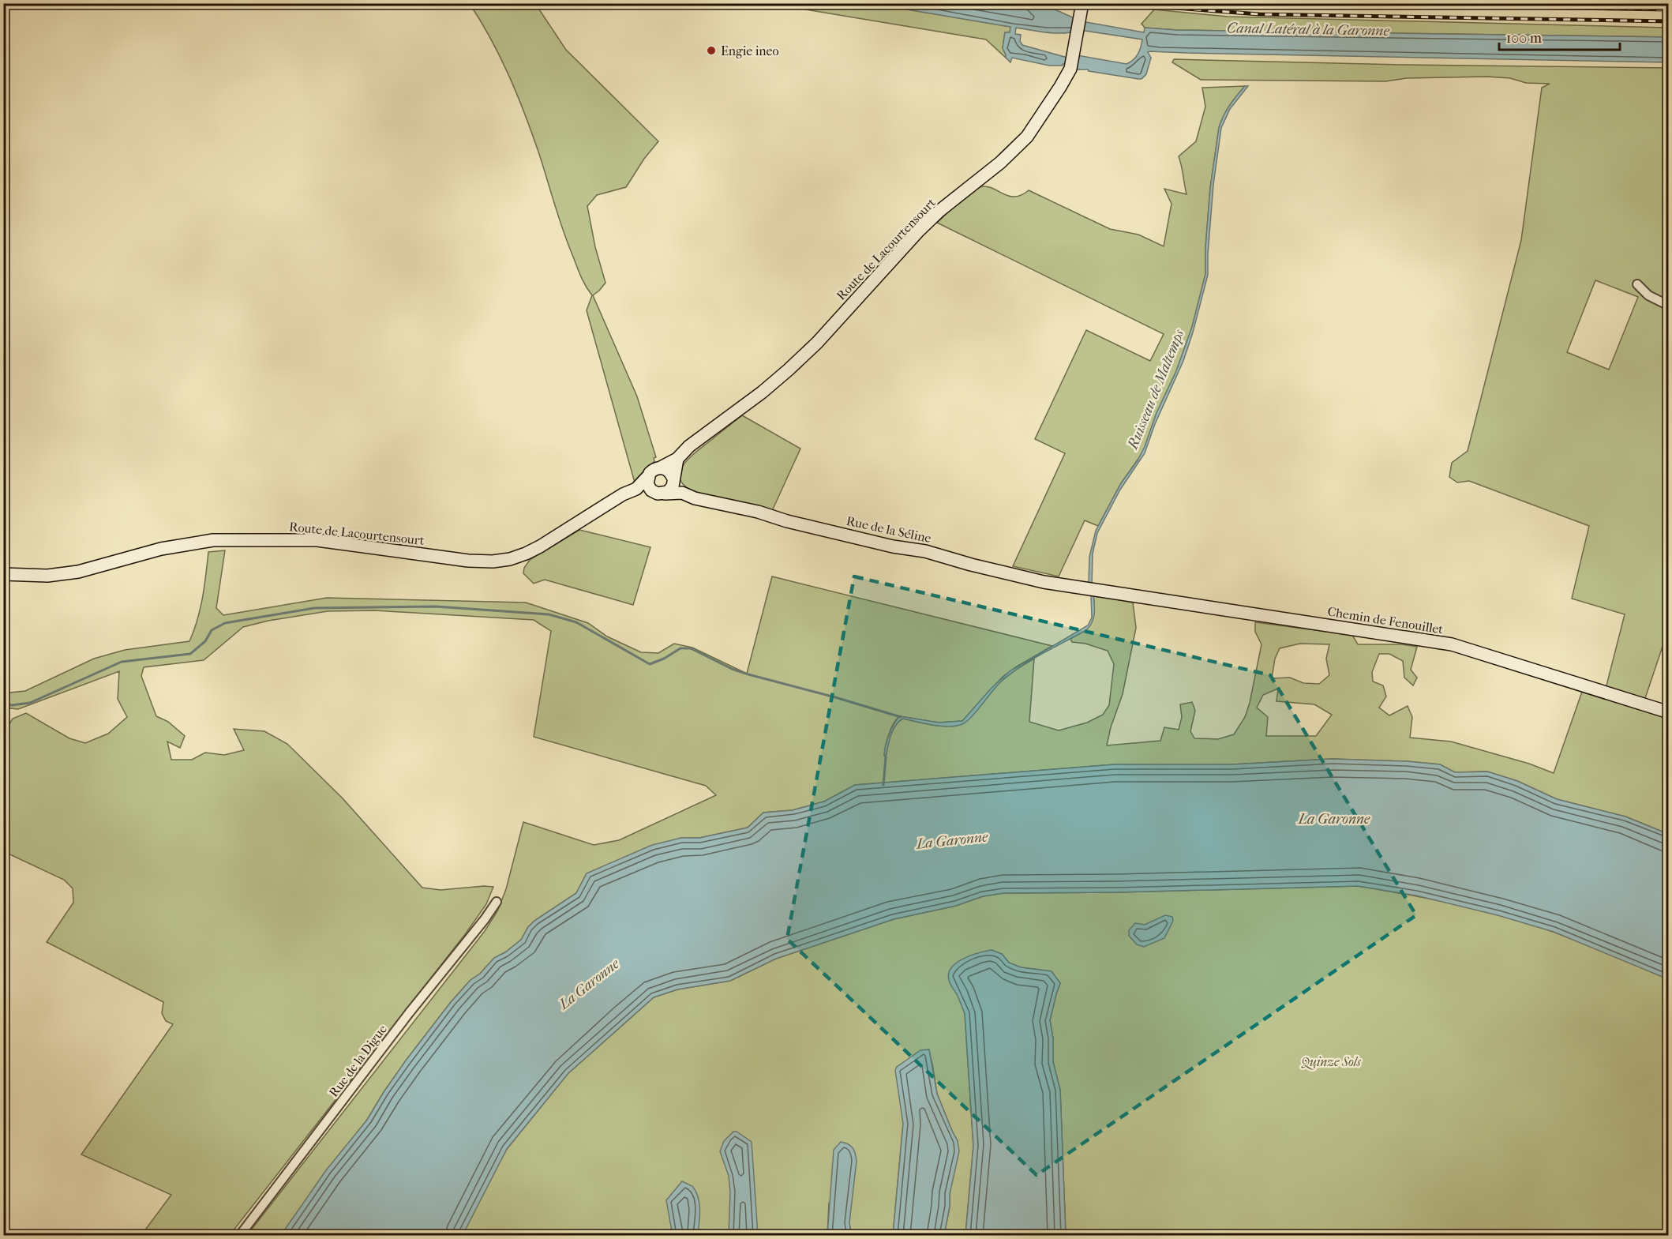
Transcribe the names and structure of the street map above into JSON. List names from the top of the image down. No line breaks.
{"streets":{"main road":["Route de Lacourtensourt","Rue de la Séline","Chemin de Fenouillet"],"street":["Rue de la Digue"]},"crossings":[["Route de Lacourtensourt","Rue de la Séline"],["Rue de la Séline","Chemin de Fenouillet"]],"water":["Canal Latéral à la Garonne","Ruisseau de Maltemps","La Garonne"],"parks":["Quinze Sols"],"places":["Engie ineo"],"scale_bar":"100 m"}
